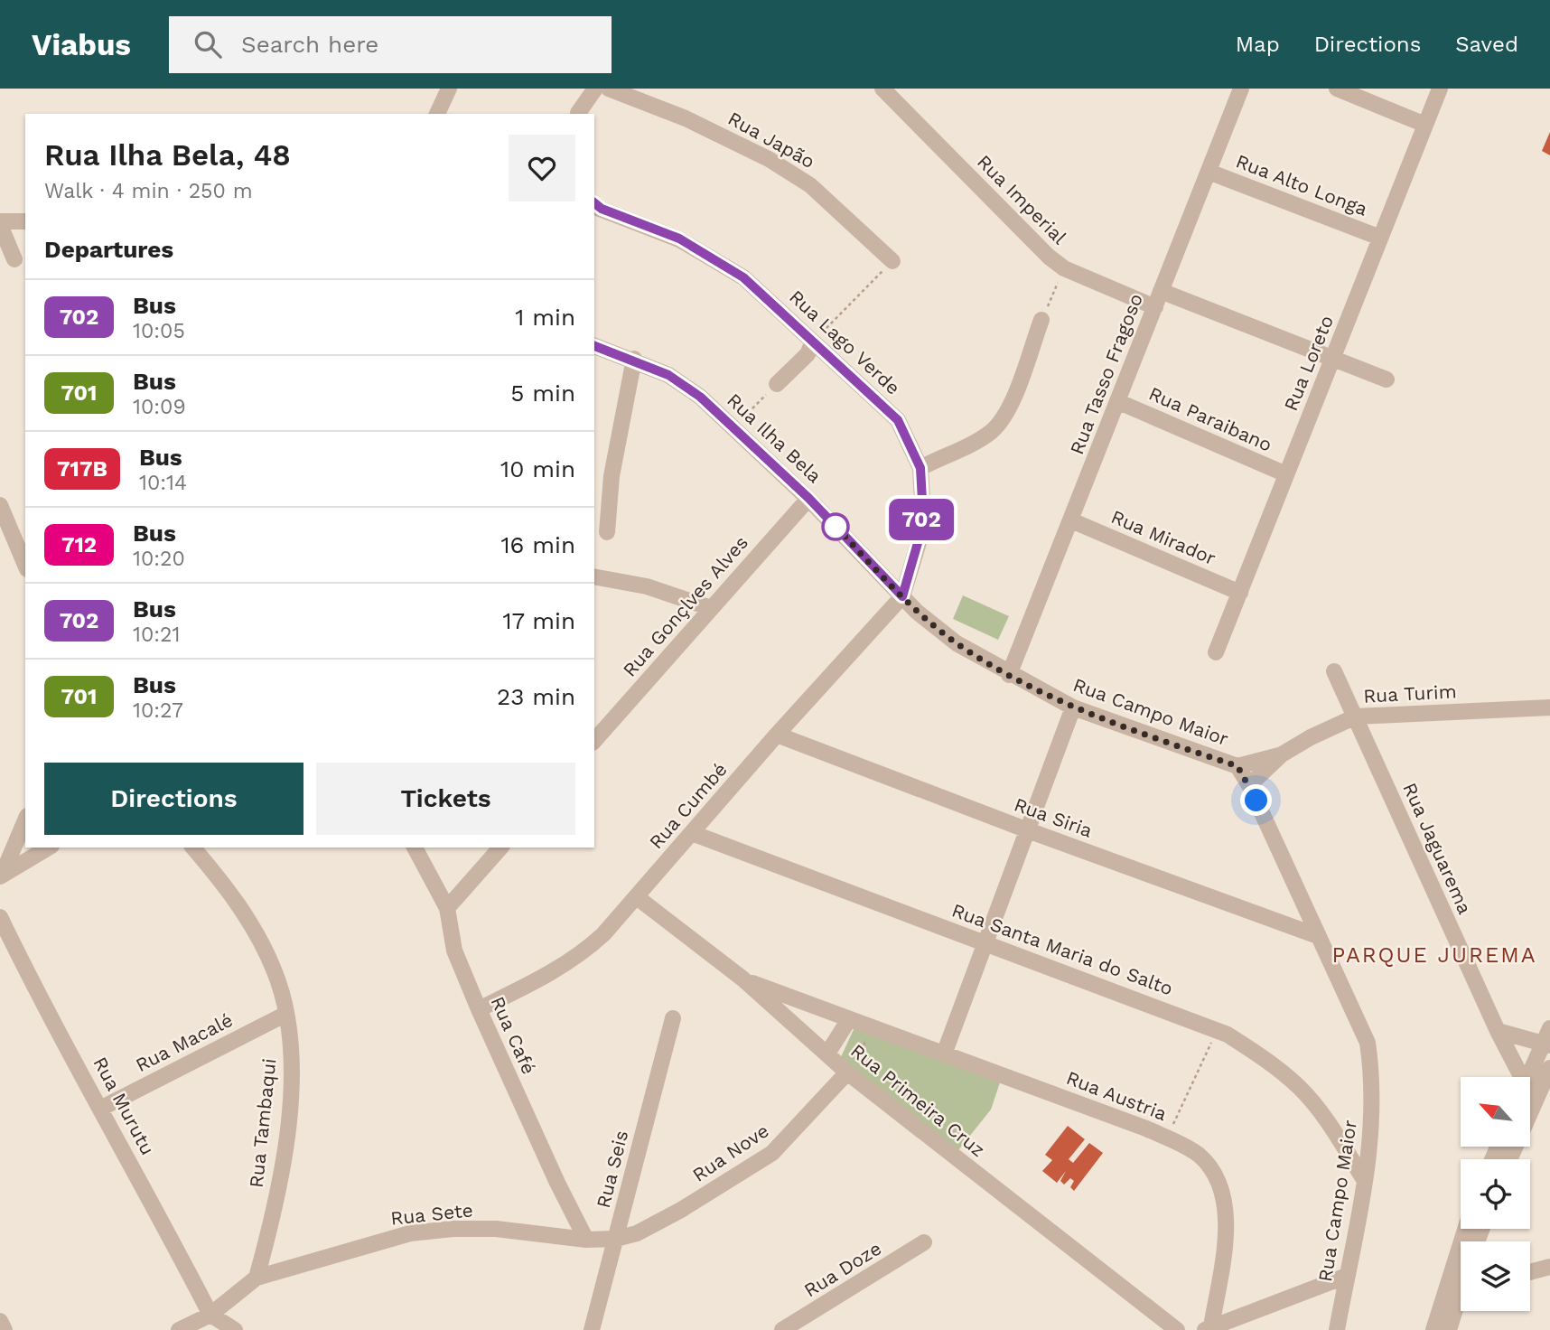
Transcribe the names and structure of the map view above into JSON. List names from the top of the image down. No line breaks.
{"streets":{"street":["Rua Japão","Rua Alto Longa","Rua Imperial","Rua Lago Verde","Rua Loreto","Rua Tasso Fragoso","Rua Paraibano","Rua Ilha Bela","Rua Mirador","Rua Gonçlves Alves","Rua Turim","Rua Campo Maior","Rua Cumbé","Rua Siria","Rua Jaguarema","Rua Santa Maria do Salto","Rua Café","Rua Macalé","Rua Austria","Rua Primeira Cruz","Rua Murutu","Rua Tambaqui","Rua Nove","Rua Seis","Rua Sete","Rua Doze"]},"crossings":[["Rua Alto Longa","Rua Loreto"],["Rua Alto Longa","Rua Tasso Fragoso"],["Rua Imperial","Rua Tasso Fragoso"],["Rua Lago Verde","Rua Ilha Bela"],["Rua Lago Verde","Rua Campo Maior"],["Rua Lago Verde","Rua Cumbé"],["Rua Loreto","Rua Paraibano"],["Rua Loreto","Rua Mirador"],["Rua Tasso Fragoso","Rua Paraibano"],["Rua Tasso Fragoso","Rua Mirador"],["Rua Tasso Fragoso","Rua Campo Maior"],["Rua Ilha Bela","Rua Gonçlves Alves"],["Rua Ilha Bela","Rua Campo Maior"],["Rua Ilha Bela","Rua Cumbé"],["Rua Turim","Rua Campo Maior"],["Rua Turim","Rua Jaguarema"],["Rua Campo Maior","Rua Cumbé"],["Rua Campo Maior","Rua Siria"],["Rua Campo Maior","Rua Santa Maria do Salto"],["Rua Cumbé","Rua Siria"],["Rua Cumbé","Rua Santa Maria do Salto"],["Rua Cumbé","Rua Café"],["Rua Cumbé","Rua Primeira Cruz"],["Rua Café","Rua Sete"],["Rua Macalé","Rua Murutu"],["Rua Macalé","Rua Tambaqui"],["Rua Austria","Rua Primeira Cruz"],["Rua Primeira Cruz","Rua Nove"],["Rua Tambaqui","Rua Sete"],["Rua Nove","Rua Seis"],["Rua Nove","Rua Sete"],["Rua Seis","Rua Sete"]],"districts":["PARQUE JUREMA"],"lines":["bus line 702"],"north":"top left","page":{"header":"Viabus","search":"Search here","nav":["Map","Directions","Saved"],"on_map":"702","heading":[["Rua Ilha Bela, 48","Walk · 4 min · 250 m"],"Departures"],"list":[{"mark":"702","name":"Bus","note":"10:05","value":"1 min"},{"mark":"701","name":"Bus","note":"10:09","value":"5 min"},{"mark":"717B","name":"Bus","note":"10:14","value":"10 min"},{"mark":"712","name":"Bus","note":"10:20","value":"16 min"},{"mark":"702","name":"Bus","note":"10:21","value":"17 min"},{"mark":"701","name":"Bus","note":"10:27","value":"23 min"}],"buttons":["Directions","Tickets"]}}
